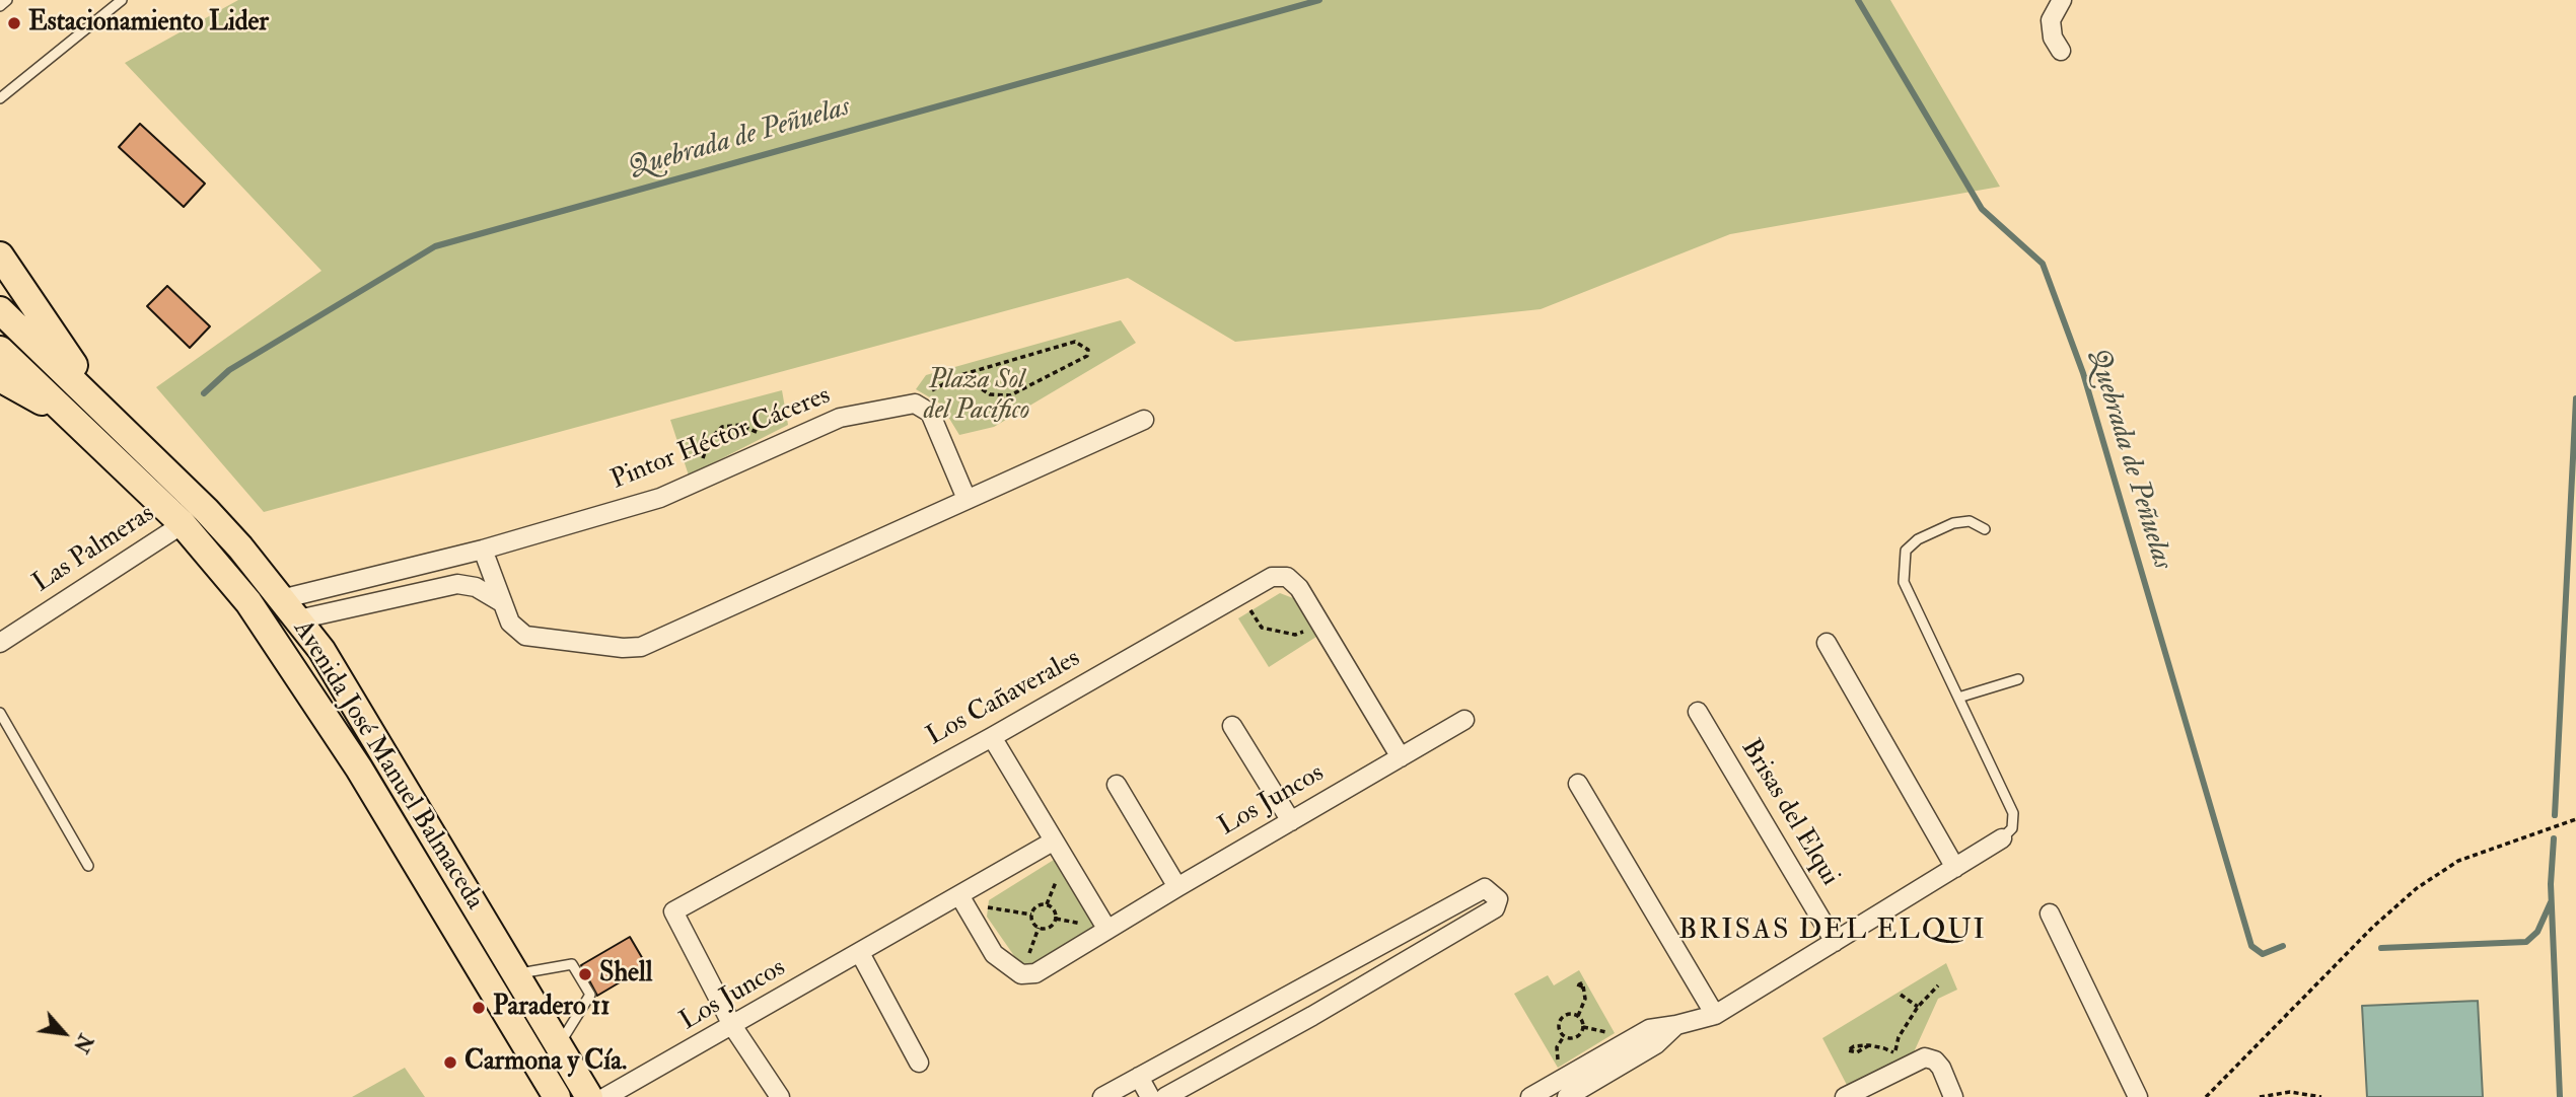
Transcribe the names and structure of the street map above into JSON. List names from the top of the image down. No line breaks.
{"streets":{"main road":["Avenida José Manuel Balmaceda"],"street":["Pintor Héctor Cáceres","Las Palmeras","Los Cañaverales","Los Juncos","Brisas del Elqui"]},"crossings":[["Pintor Héctor Cáceres","Avenida José Manuel Balmaceda"],["Las Palmeras","Avenida José Manuel Balmaceda"],["Los Cañaverales","Los Juncos"]],"districts":["BRISAS DEL ELQUI"],"water":["Quebrada de Peñuelas"],"parks":["Plaza Sol del Pacífico"],"places":["Estacionamiento Lider","Shell","Paradero 11","Carmona y Cía."],"north":"bottom right"}
